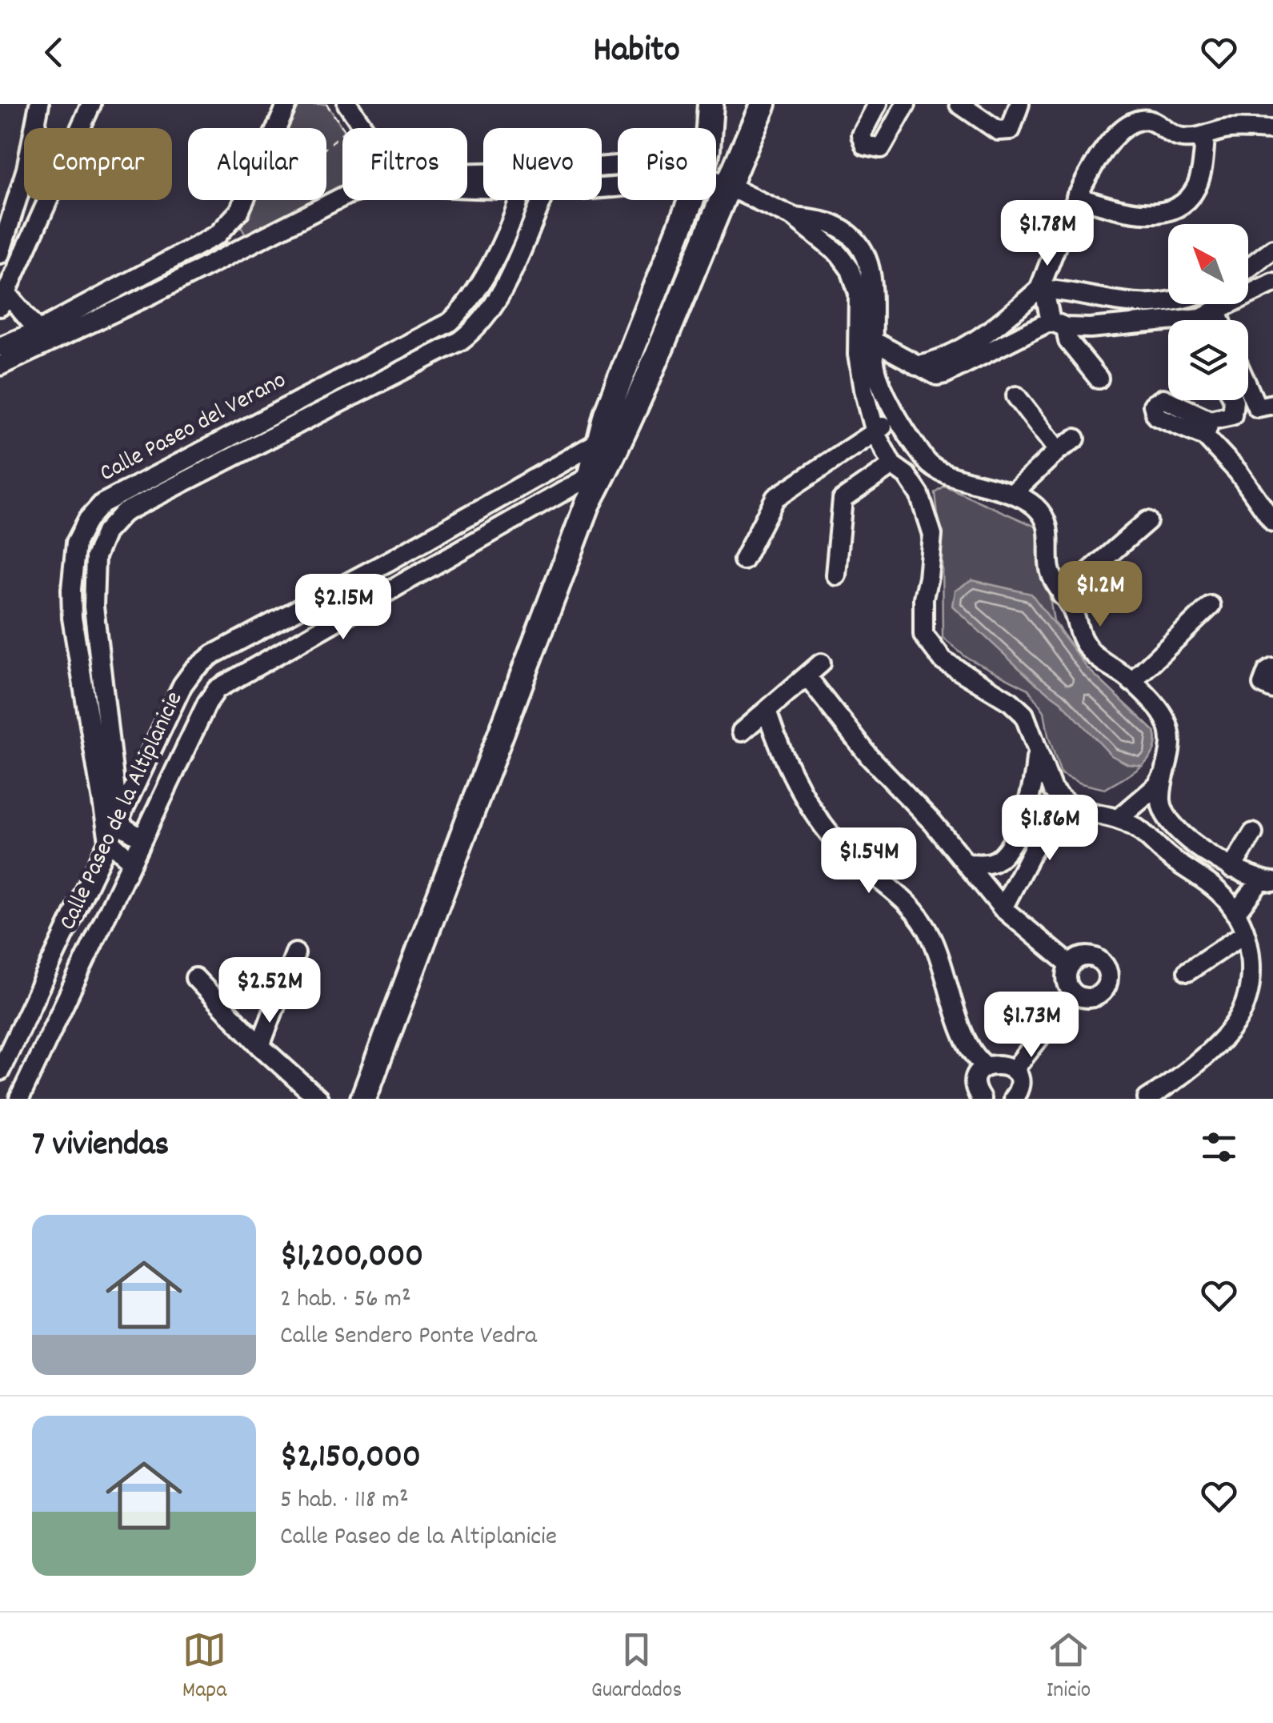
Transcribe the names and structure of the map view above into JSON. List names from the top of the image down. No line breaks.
{"streets":{"street":["Calle Paseo del Verano","Calle Paseo de la Altiplanicie"]},"crossings":[["Calle Paseo del Verano","Calle Paseo de la Altiplanicie"]],"north":"top left","page":{"header":"Habito","chip":["Comprar","Alquilar","Filtros","Nuevo","Piso"],"price":["$1.78M","$1.2M","$2.15M","$1.86M","$1.54M","$2.52M","$1.73M"],"heading":"7 viviendas","list":[{"name":"$1,200,000","note":"2 hab. · 56 m² · Calle Sendero Ponte Vedra"},{"name":"$2,150,000","note":"5 hab. · 118 m² · Calle Paseo de la Altiplanicie"}],"tabs":["Mapa","Guardados","Inicio"]}}
